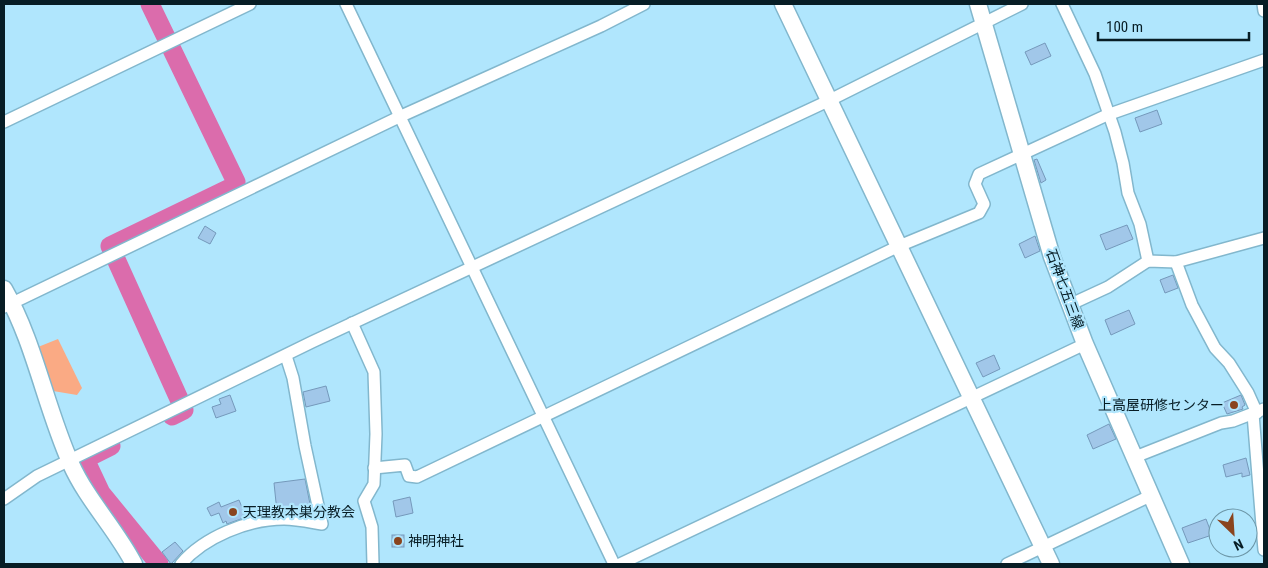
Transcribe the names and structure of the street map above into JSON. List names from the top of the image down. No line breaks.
{"streets":{"street":["石神七五三線"]},"places":["上高屋研修センター","天理教本巣分教会","神明神社"],"scale_bar":"100 m","north":"bottom right"}
